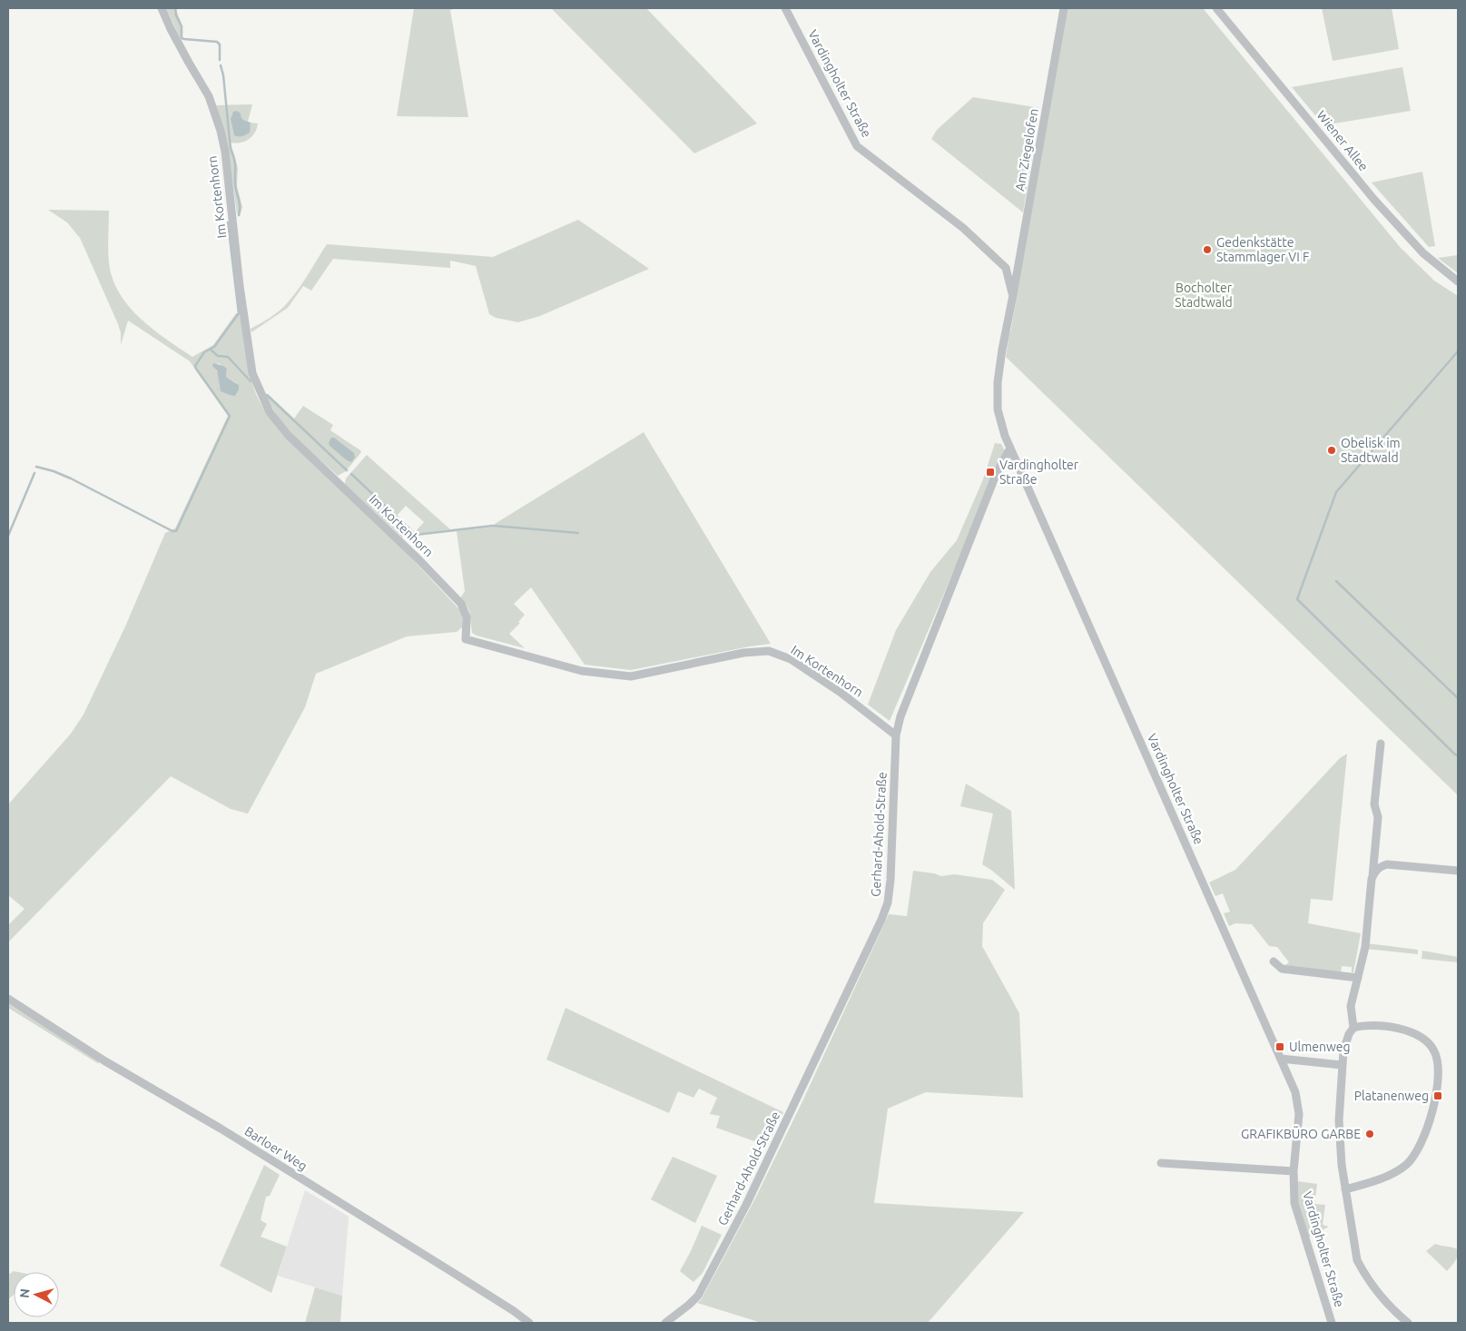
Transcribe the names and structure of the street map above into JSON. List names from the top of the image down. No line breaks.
{"streets":{"street":["Vardingholter Straße","Wiener Allee","Am Ziegelofen","Im Kortenhorn","Gerhard-Ahold-Straße","Barloer Weg"]},"crossings":[["Vardingholter Straße","Am Ziegelofen"],["Vardingholter Straße","Gerhard-Ahold-Straße"],["Im Kortenhorn","Gerhard-Ahold-Straße"]],"parks":["Bocholter Stadtwald"],"places":{"other":["Gedenkstätte Stammlager VI F","Obelisk im Stadtwald","GRAFIKBÜRO GARBE"],"transit":["Vardingholter Straße","Ulmenweg","Platanenweg"]},"north":"left"}
